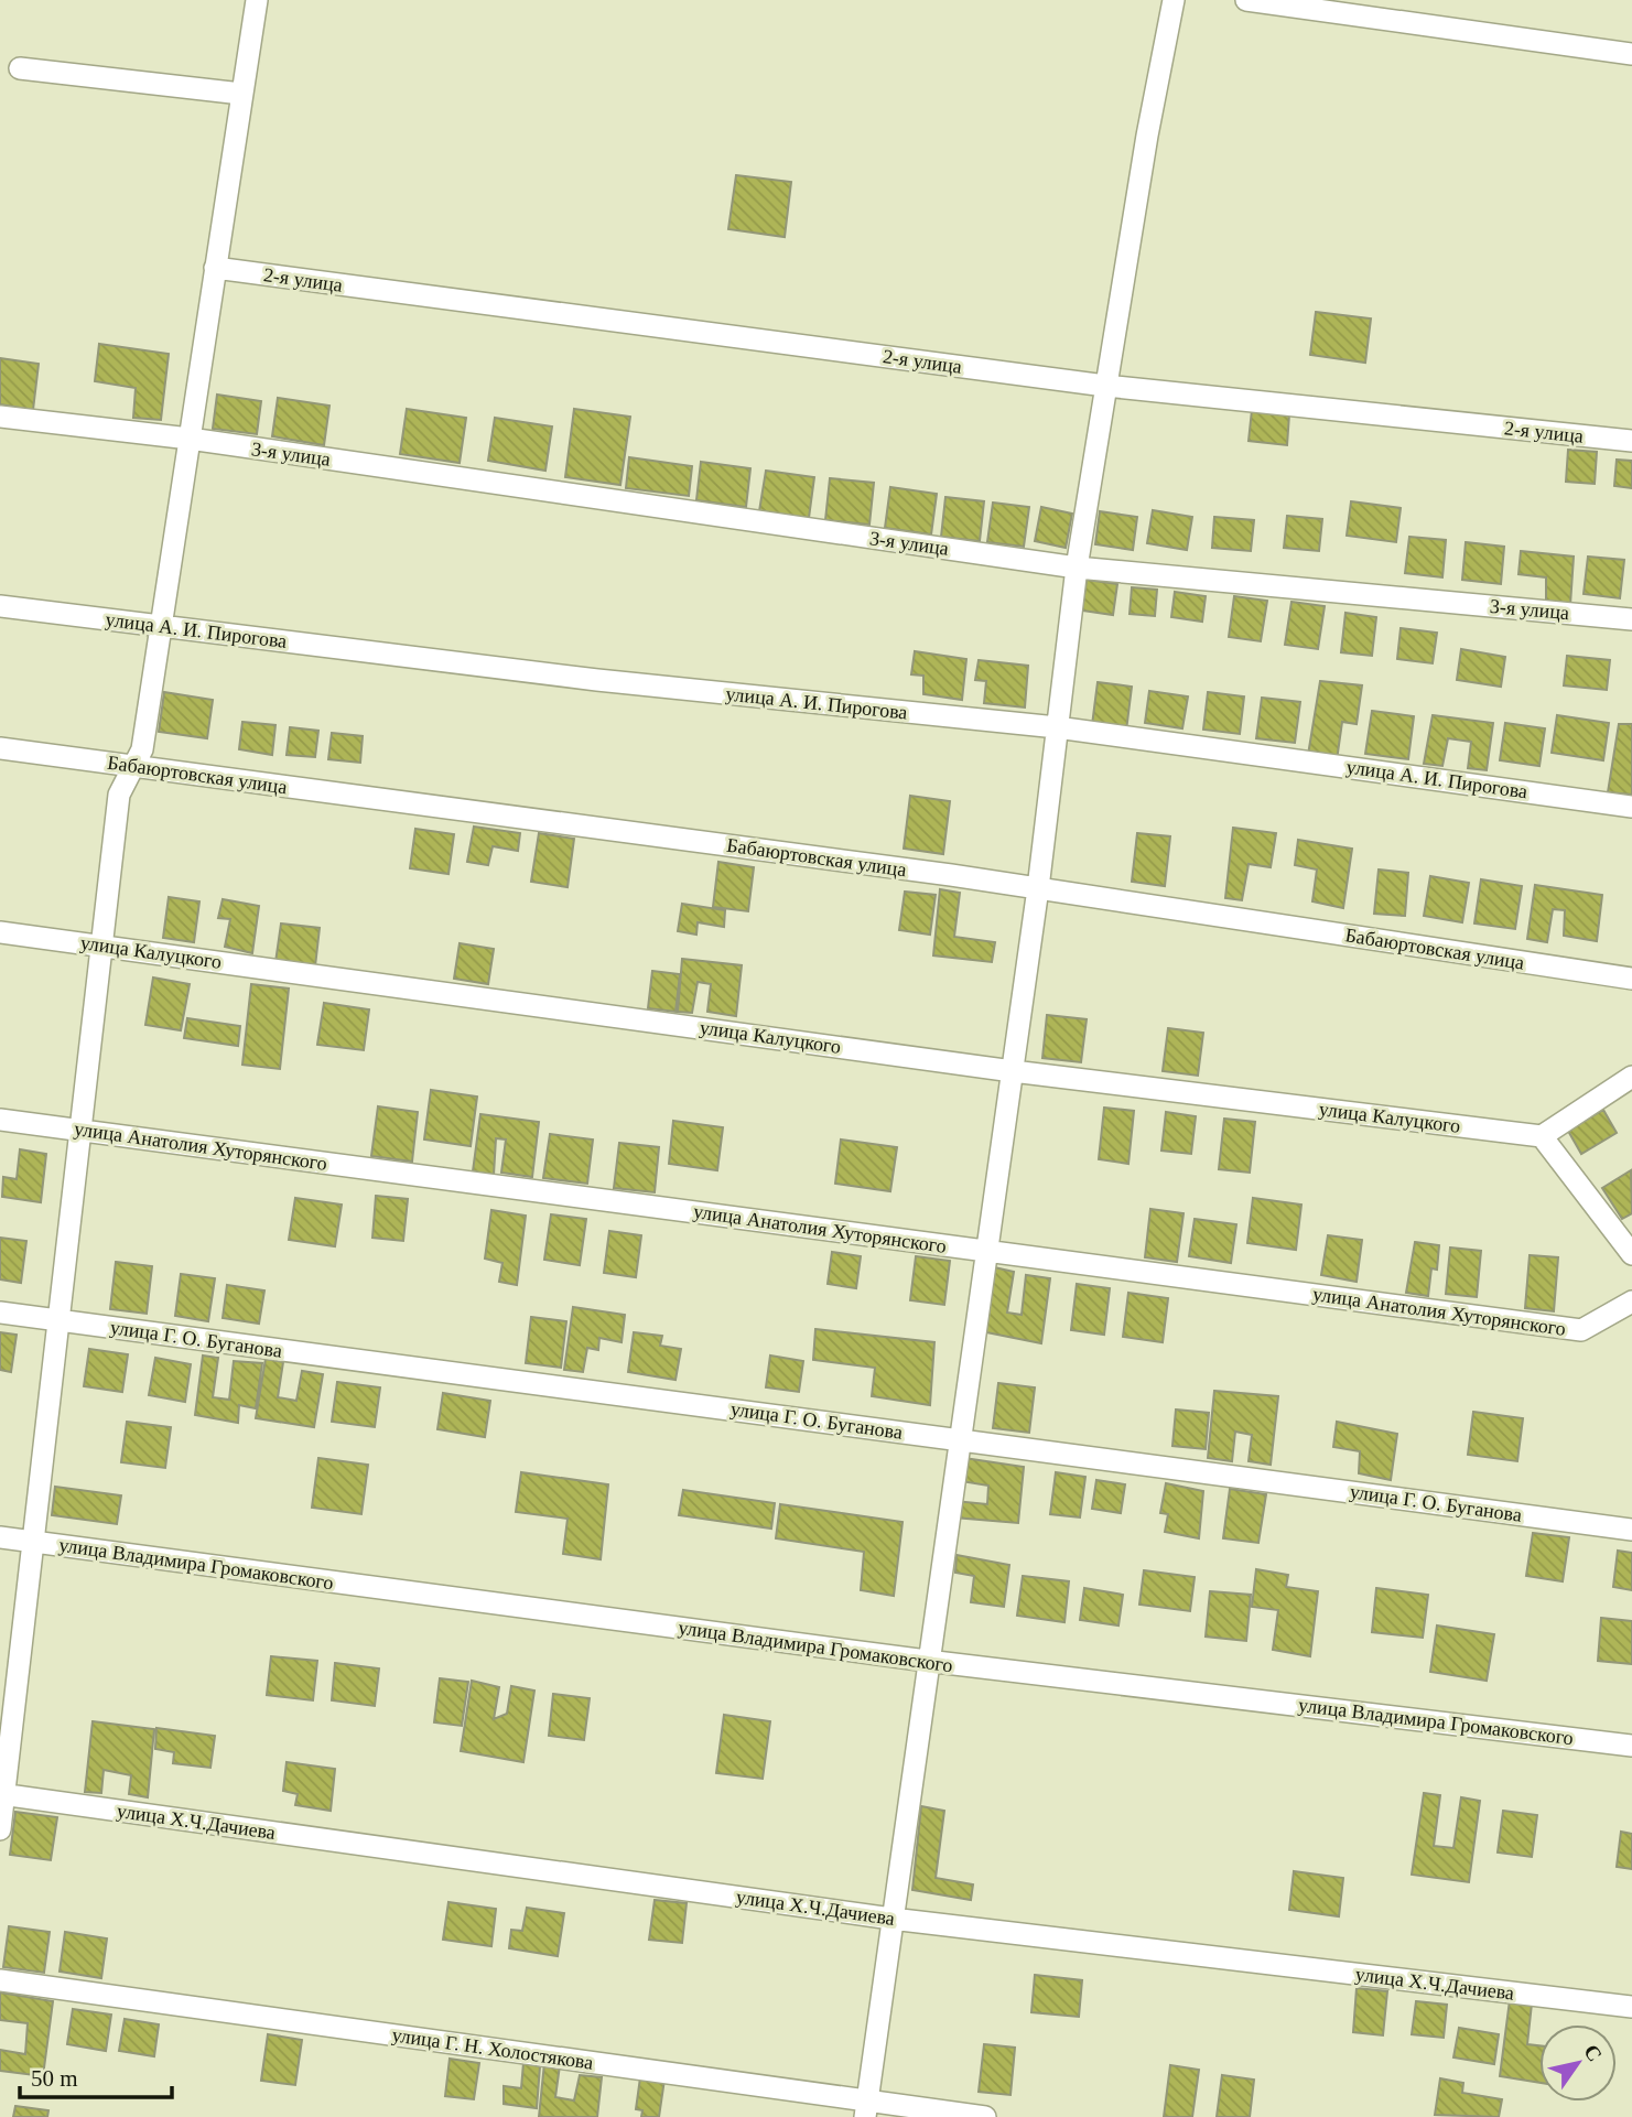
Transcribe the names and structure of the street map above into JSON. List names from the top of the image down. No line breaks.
{"streets":{"street":["2-я улица","3-я улица","улица А. И. Пирогова","Бабаюртовская улица","улица Калуцкого","улица Анатолия Хуторянского","улица Г. О. Буганова","улица Владимира Громаковского","улица Х.Ч.Дачиева","улица Г. Н. Холостякова"]},"scale_bar":"50 m","north":"top right"}
